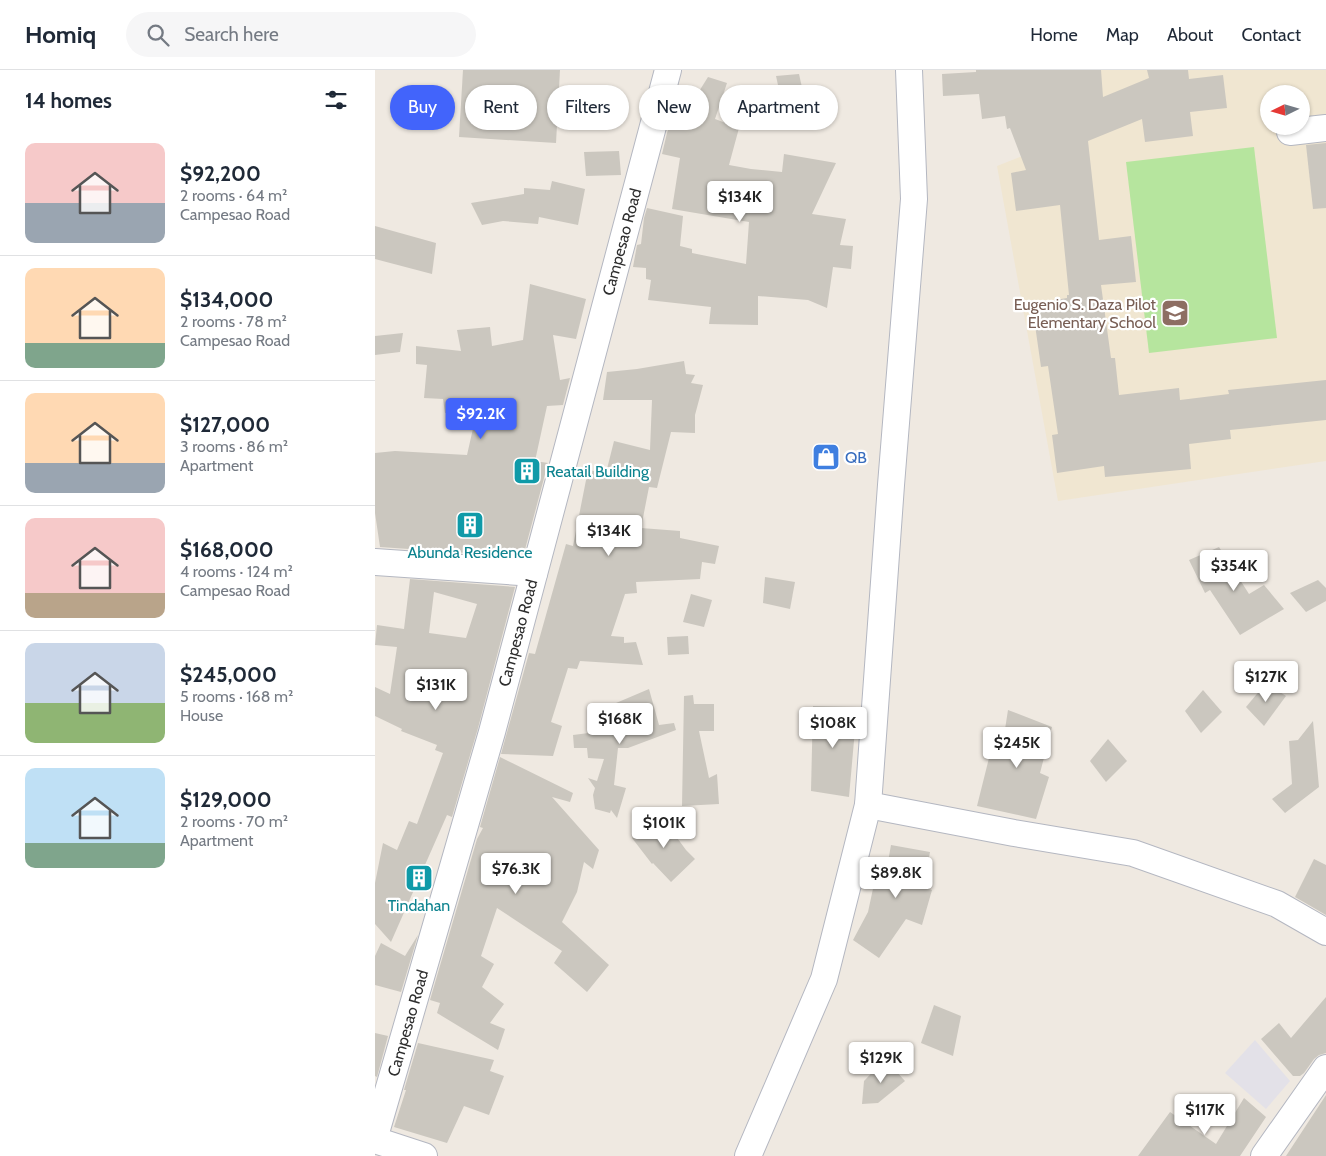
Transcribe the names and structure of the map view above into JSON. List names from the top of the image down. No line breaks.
{"streets":{"street":["Campesao Road"]},"places":{"school or university":["Eugenio S. Daza Pilot Elementary School"],"shop":["QB"],"building":["Reatail Building","Abunda Residence","Tindahan"]},"north":"left","page":{"header":"Homiq","search":"Search here","nav":["Home","Map","About","Contact"],"heading":"14 homes","chip":["Buy","Rent","Filters","New","Apartment"],"list":[{"name":"$92,200","note":"2 rooms · 64 m² · Campesao Road"},{"name":"$134,000","note":"2 rooms · 78 m² · Campesao Road"},{"name":"$127,000","note":"3 rooms · 86 m² · Apartment"},{"name":"$168,000","note":"4 rooms · 124 m² · Campesao Road"},{"name":"$245,000","note":"5 rooms · 168 m² · House"},{"name":"$129,000","note":"2 rooms · 70 m² · Apartment"}],"price":["$134K","$92.2K","$134K","$354K","$127K","$131K","$168K","$108K","$245K","$101K","$76.3K","$89.8K","$129K","$117K"]}}
